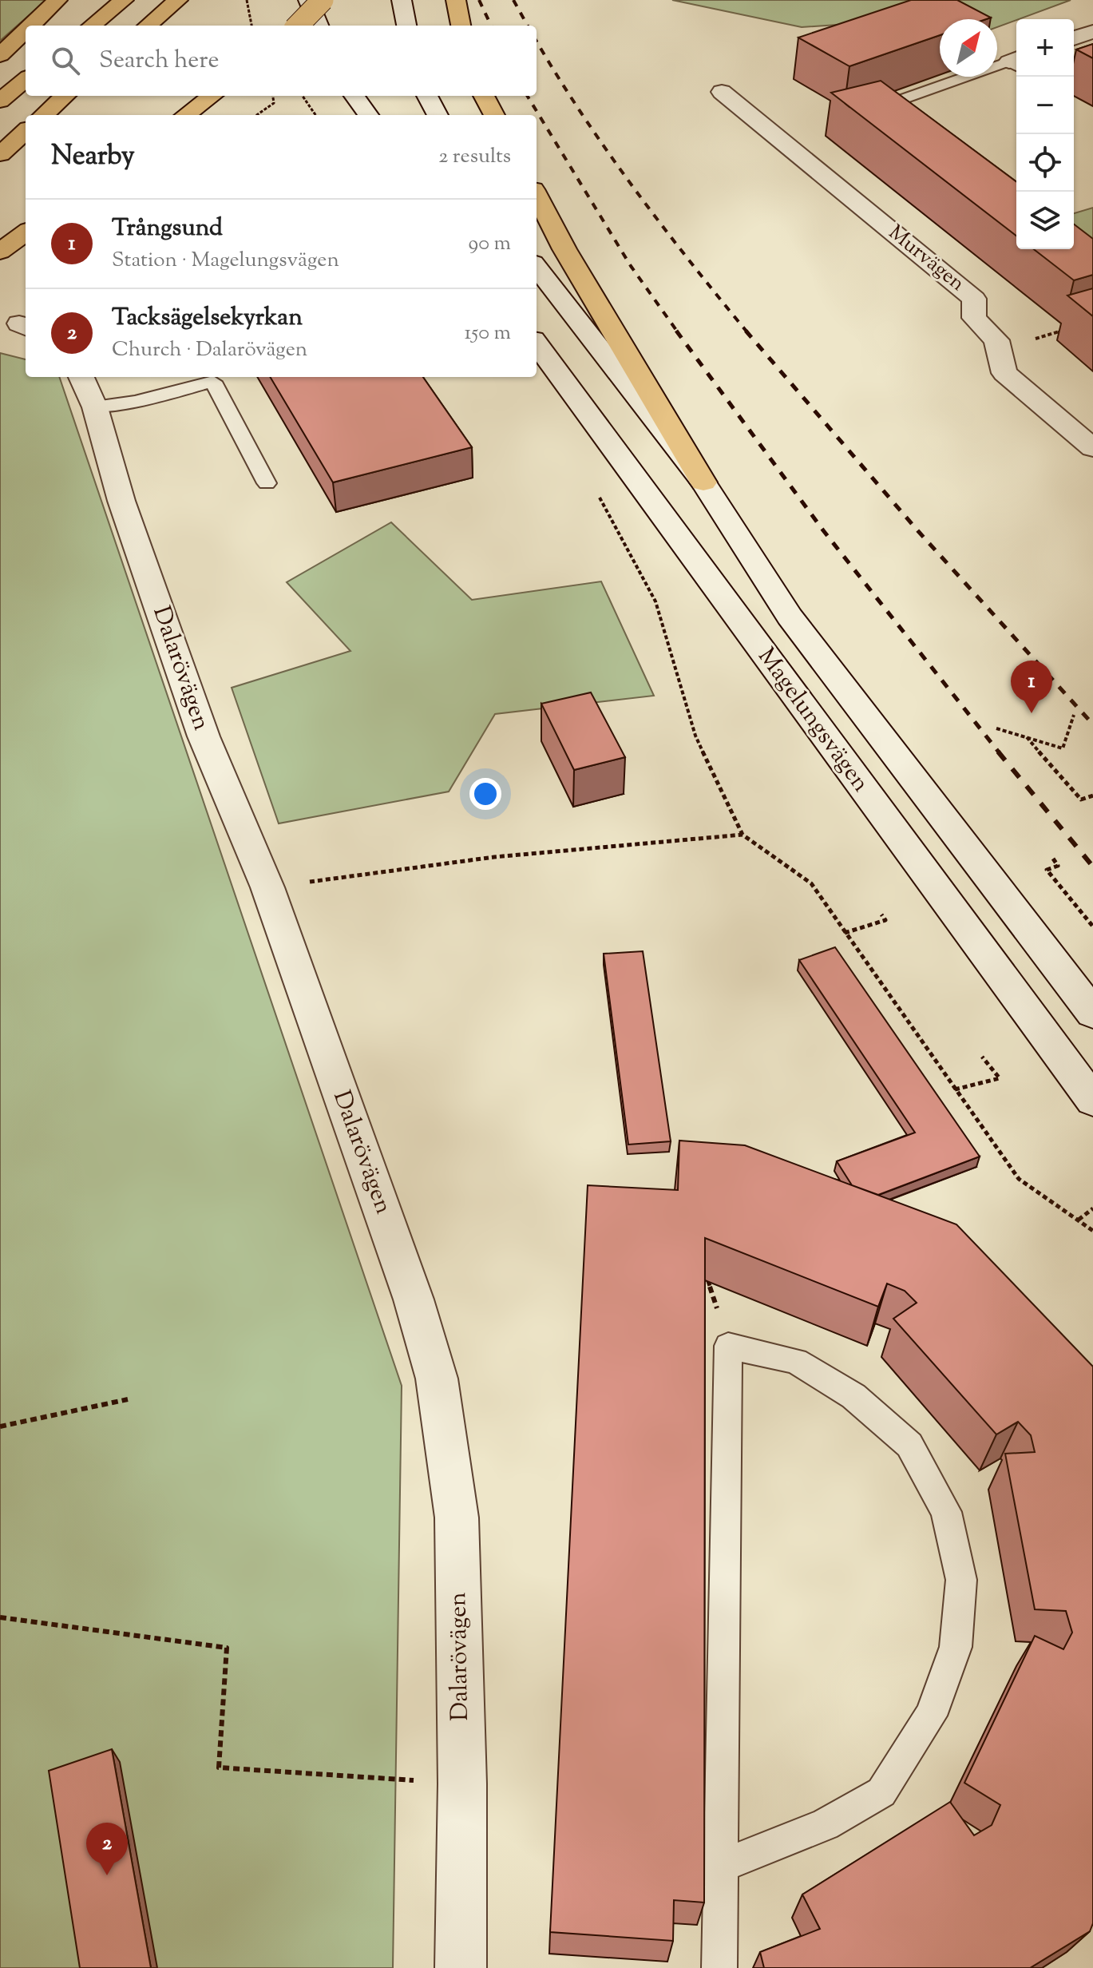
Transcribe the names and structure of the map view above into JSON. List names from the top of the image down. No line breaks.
{"streets":{"street":["Murvägen","Dalarövägen","Magelungsvägen"]},"north":"top right","page":{"map_buttons":["+","−"],"search":"Search here","heading":["Nearby","2 results"],"list":[{"mark":"1","name":"Trångsund","note":"Station · Magelungsvägen","value":"90 m"},{"mark":"2","name":"Tacksägelsekyrkan","note":"Church · Dalarövägen","value":"150 m"}],"pins":["1","2"]}}
